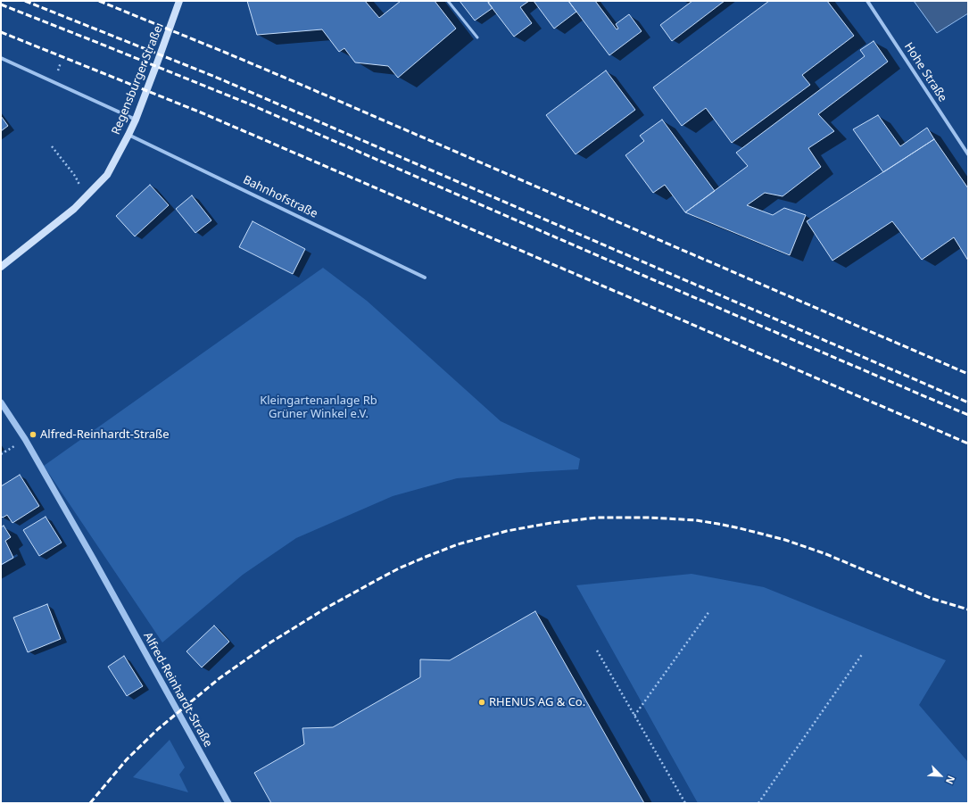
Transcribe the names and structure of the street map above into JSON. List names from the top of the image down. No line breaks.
{"streets":{"main road":["Regensburger Straße"],"street":["Hohe Straße","Bahnhofstraße","Alfred-Reinhardt-Straße"]},"crossings":[["Regensburger Straße","Bahnhofstraße"]],"parks":["Kleingartenanlage Rb Grüner Winkel e.V."],"places":["Alfred-Reinhardt-Straße","RHENUS AG & Co."],"north":"bottom right"}
